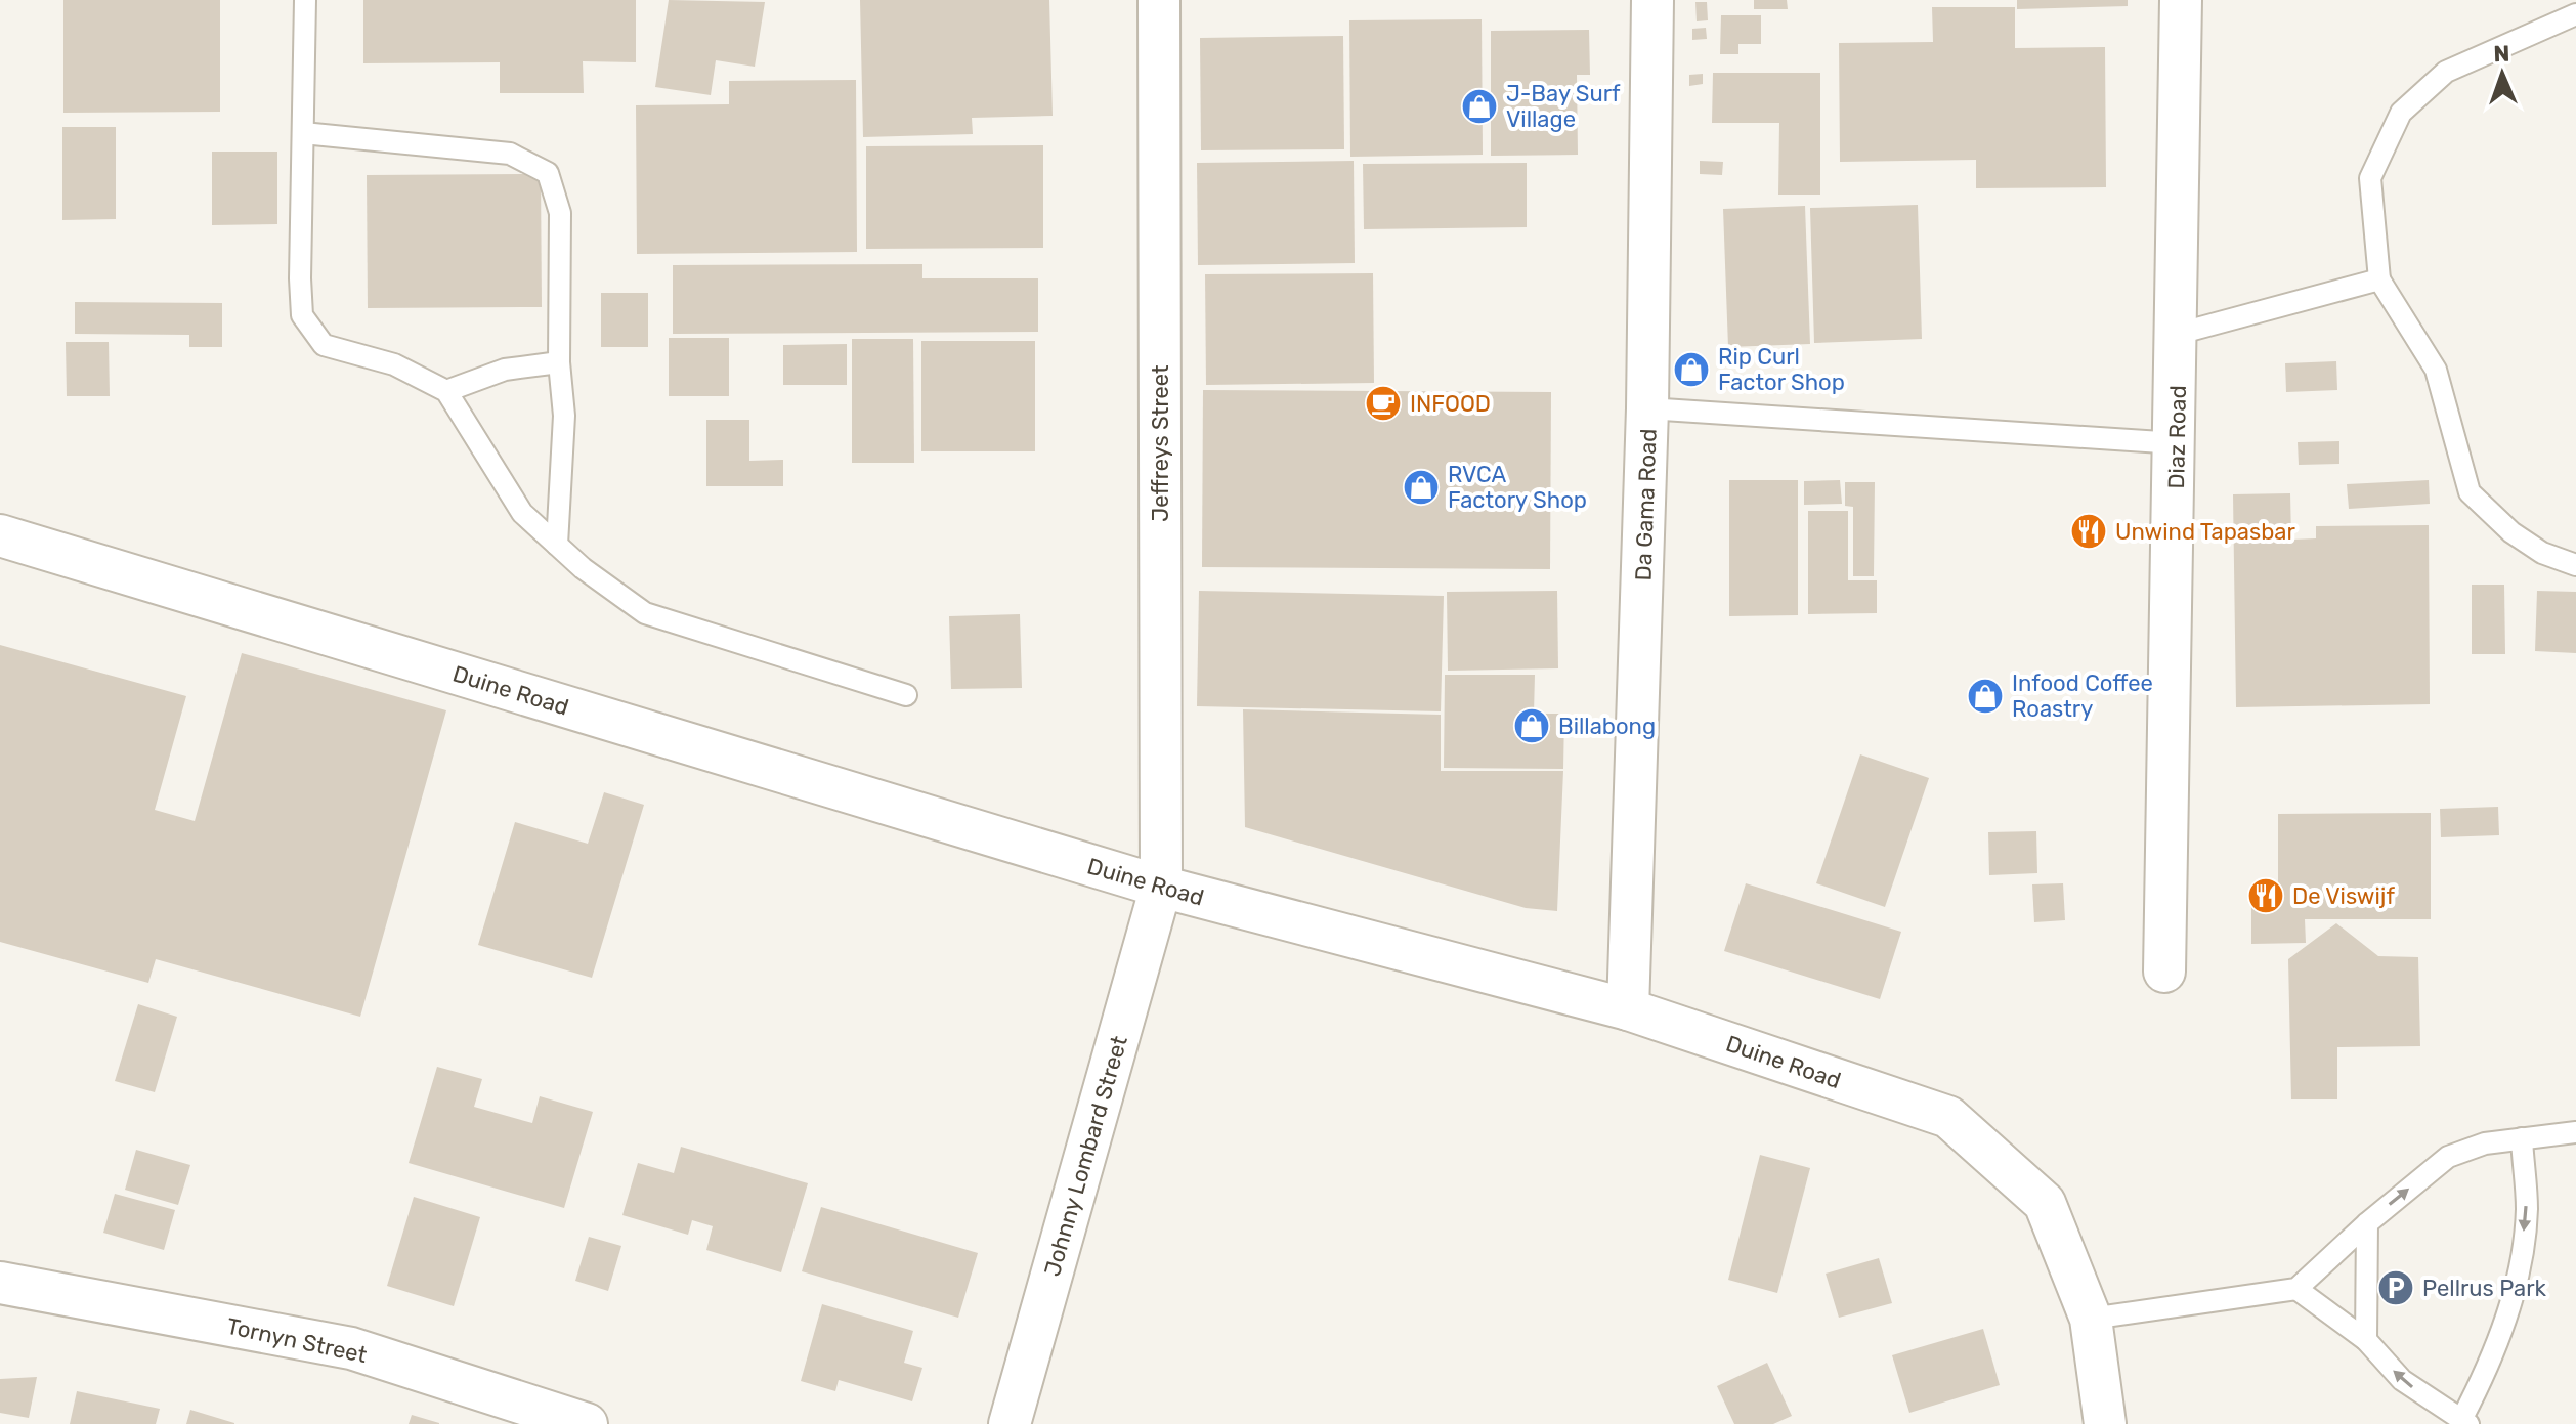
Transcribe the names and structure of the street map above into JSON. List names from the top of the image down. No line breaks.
{"streets":{"street":["Diaz Road","Jeffreys Street","Da Gama Road","Duine Road","Johnny Lombard Street","Tornyn Street"]},"crossings":[["Jeffreys Street","Duine Road"],["Jeffreys Street","Johnny Lombard Street"],["Da Gama Road","Duine Road"],["Duine Road","Johnny Lombard Street"]],"places":{"shop":["J-Bay Surf Village","Rip Curl Factor Shop","RVCA Factory Shop","Infood Coffee Roastry","Billabong"],"cafe":["INFOOD"],"restaurant":["Unwind Tapasbar","De Viswijf"],"parking":["Pellrus Park"]},"north":"top"}
